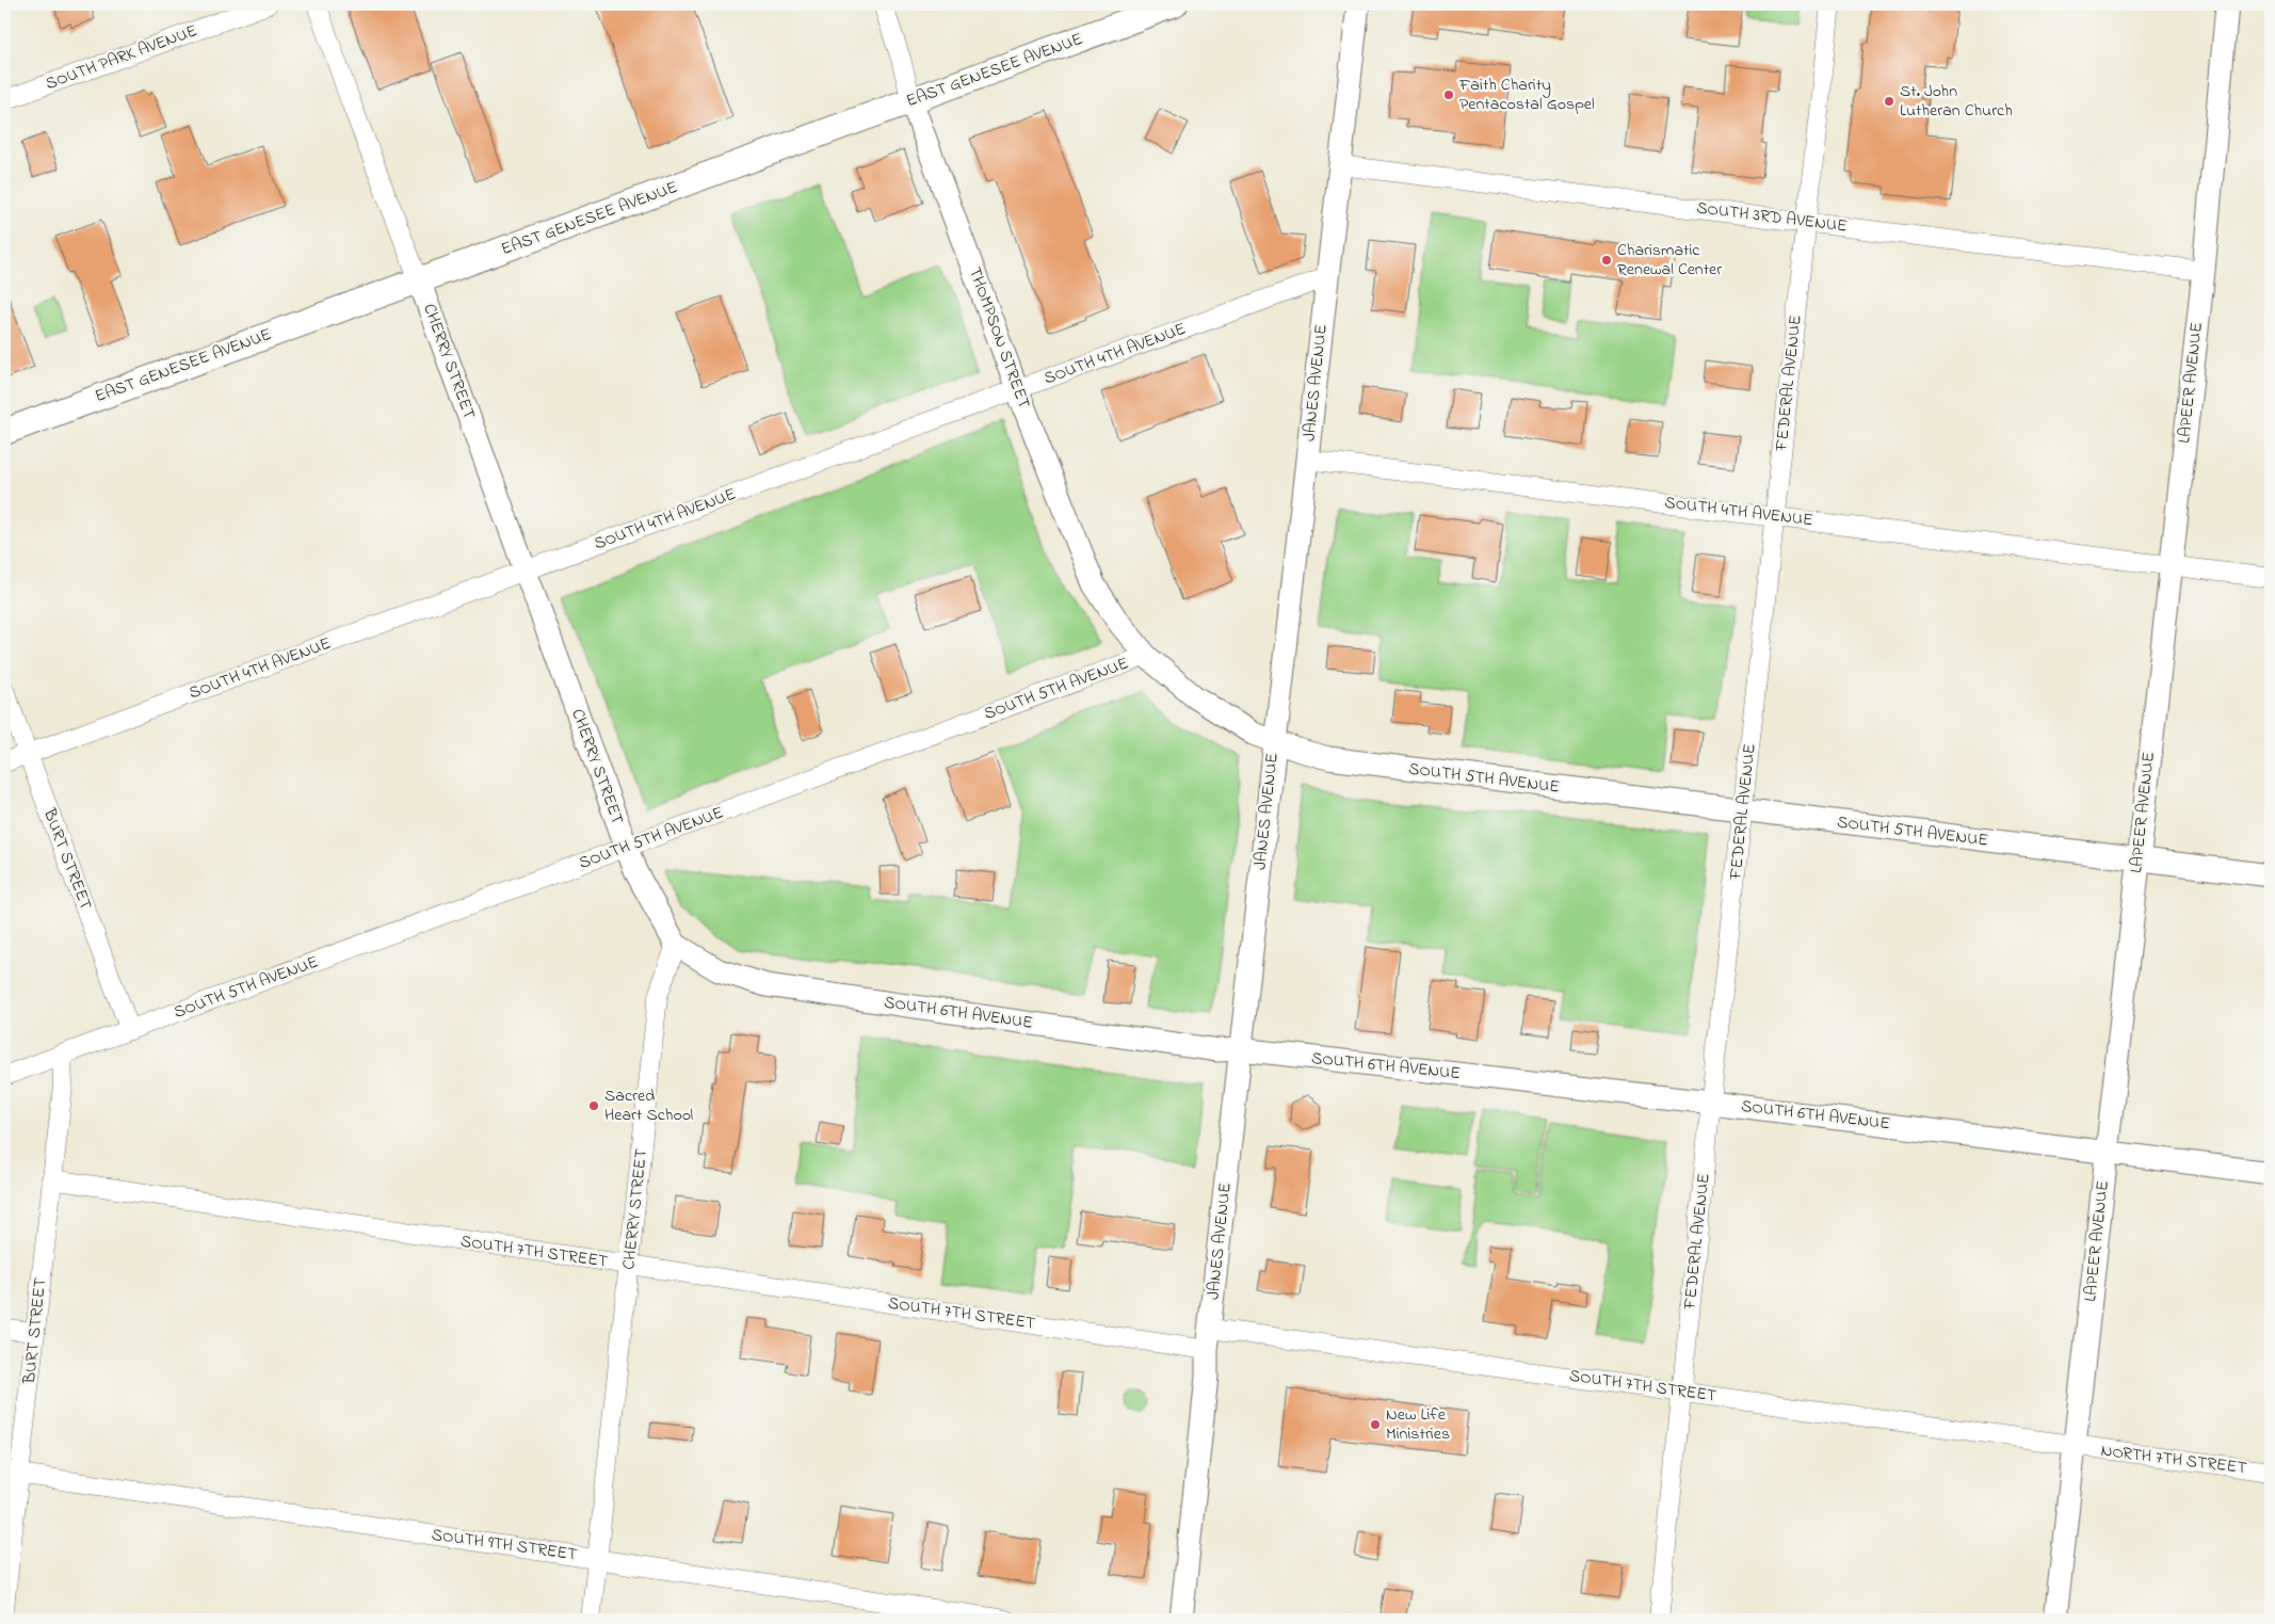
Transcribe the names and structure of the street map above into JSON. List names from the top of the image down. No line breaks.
{"streets":{"main road":["EAST GENESEE AVENUE"],"street":["SOUTH PARK AVENUE","SOUTH 3RD AVENUE","THOMPSON STREET","SOUTH 4TH AVENUE","CHERRY STREET","JANES AVENUE","FEDERAL AVENUE","LAPEER AVENUE","SOUTH 5TH AVENUE","BURT STREET","SOUTH 6TH AVENUE","SOUTH 7TH STREET","NORTH 7TH STREET","SOUTH 9TH STREET"]},"crossings":[["EAST GENESEE AVENUE","THOMPSON STREET"],["EAST GENESEE AVENUE","CHERRY STREET"],["SOUTH 3RD AVENUE","JANES AVENUE"],["SOUTH 3RD AVENUE","FEDERAL AVENUE"],["SOUTH 3RD AVENUE","LAPEER AVENUE"],["THOMPSON STREET","SOUTH 4TH AVENUE"],["THOMPSON STREET","SOUTH 5TH AVENUE"],["SOUTH 4TH AVENUE","CHERRY STREET"],["SOUTH 4TH AVENUE","JANES AVENUE"],["SOUTH 4TH AVENUE","FEDERAL AVENUE"],["SOUTH 4TH AVENUE","LAPEER AVENUE"],["SOUTH 4TH AVENUE","BURT STREET"],["CHERRY STREET","SOUTH 5TH AVENUE"],["CHERRY STREET","SOUTH 6TH AVENUE"],["CHERRY STREET","SOUTH 7TH STREET"],["CHERRY STREET","SOUTH 9TH STREET"],["JANES AVENUE","SOUTH 5TH AVENUE"],["JANES AVENUE","SOUTH 6TH AVENUE"],["JANES AVENUE","SOUTH 7TH STREET"],["FEDERAL AVENUE","SOUTH 5TH AVENUE"],["FEDERAL AVENUE","SOUTH 6TH AVENUE"],["FEDERAL AVENUE","SOUTH 7TH STREET"],["LAPEER AVENUE","SOUTH 5TH AVENUE"],["LAPEER AVENUE","SOUTH 6TH AVENUE"],["LAPEER AVENUE","SOUTH 7TH STREET"],["LAPEER AVENUE","NORTH 7TH STREET"],["SOUTH 5TH AVENUE","BURT STREET"],["BURT STREET","SOUTH 7TH STREET"],["BURT STREET","SOUTH 9TH STREET"],["SOUTH 7TH STREET","NORTH 7TH STREET"]],"places":["Faith Charity Pentacostal Gospel","St. John Lutheran Church","Charismatic Renewal Center","Sacred Heart School","New Life Ministries"]}
